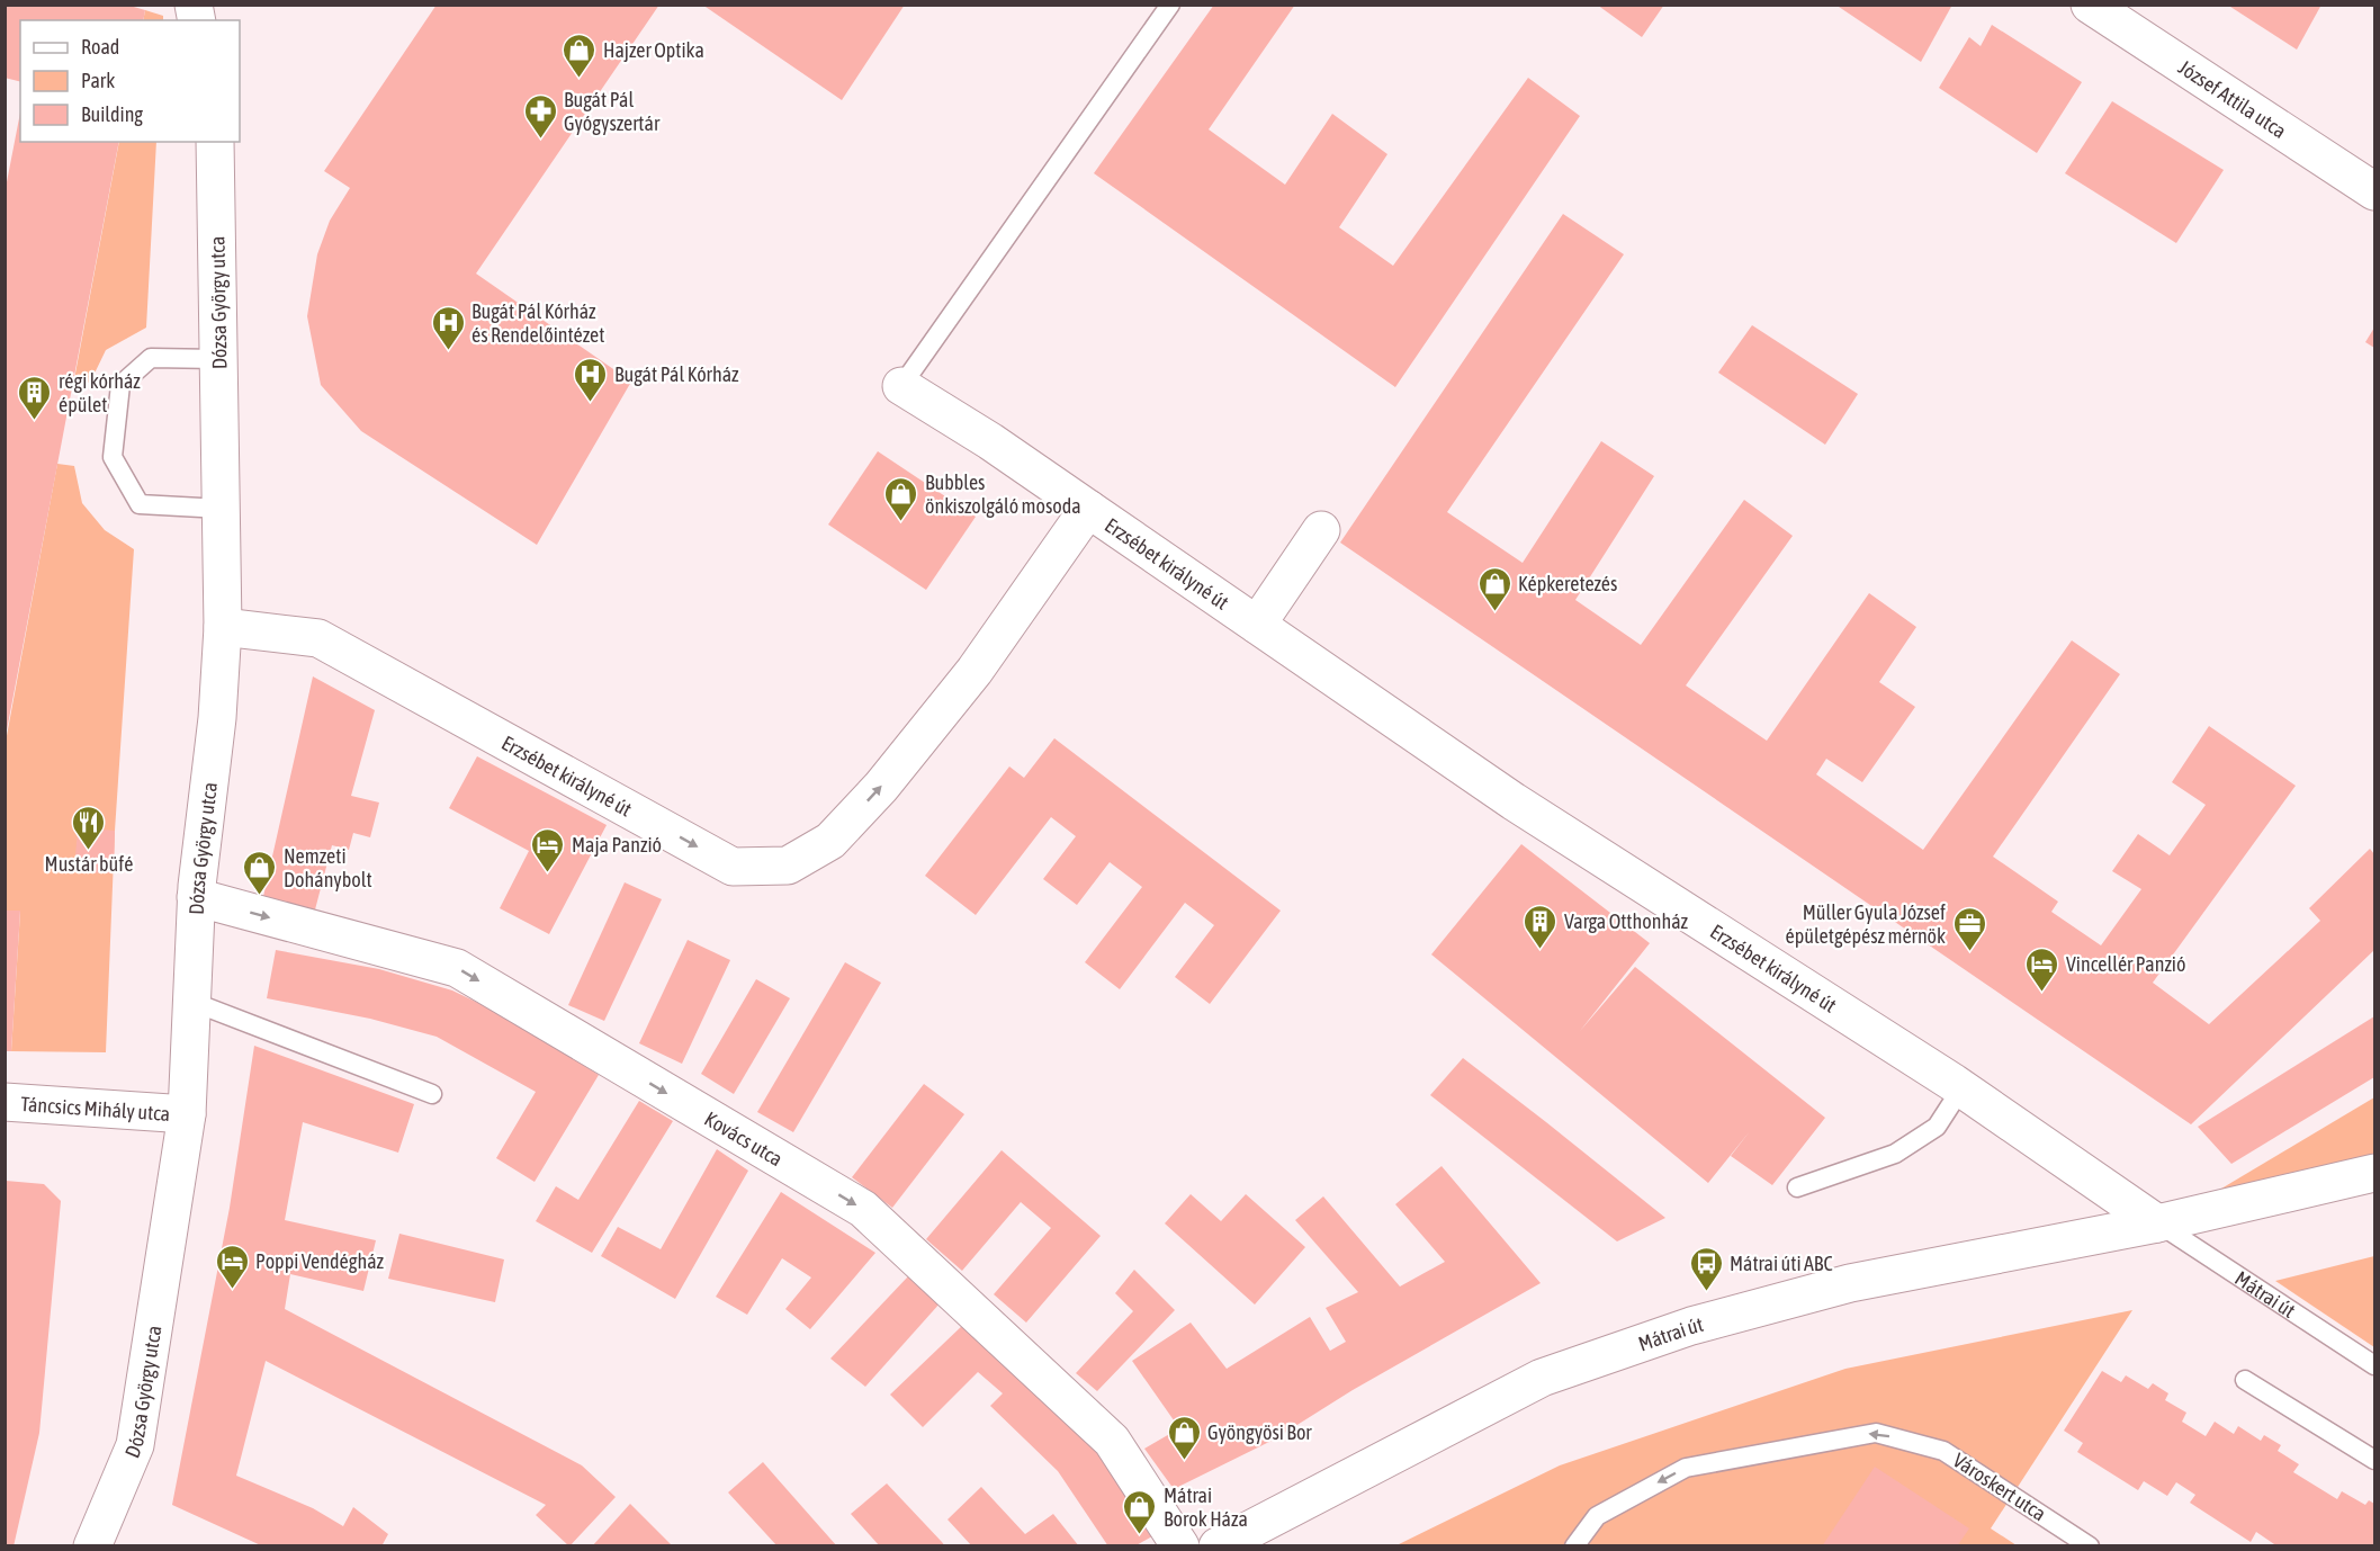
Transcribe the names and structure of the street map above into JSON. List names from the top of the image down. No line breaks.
{"streets":{"street":["József Attila utca","Dózsa György utca","Erzsébet királyné út","Táncsics Mihály utca","Kovács utca","Mátrai út"],"lane":["Városkert utca"]},"crossings":[["Dózsa György utca","Erzsébet királyné út"],["Dózsa György utca","Táncsics Mihály utca"],["Dózsa György utca","Kovács utca"],["Erzsébet királyné út","Mátrai út"]],"one_way":["Kovács utca","Városkert utca"],"places":{"shop":["Hajzer Optika","Bubbles önkiszolgáló mosoda","Képkeretezés","Nemzeti Dohánybolt","Gyöngyösi Bor","Mátrai Borok Háza"],"pharmacy":["Bugát Pál Gyógyszertár"],"hospital":["Bugát Pál Kórház és Rendelőintézet","Bugát Pál Kórház"],"building":["régi kórház épület","Varga Otthonház"],"restaurant":["Mustár büfé"],"hotel":["Maja Panzió","Vincellér Panzió","Poppi Vendégház"],"office":["Müller Gyula József épületgépész mérnök"],"bus stop":["Mátrai úti ABC"]},"legend":["Road","Park","Building"]}
